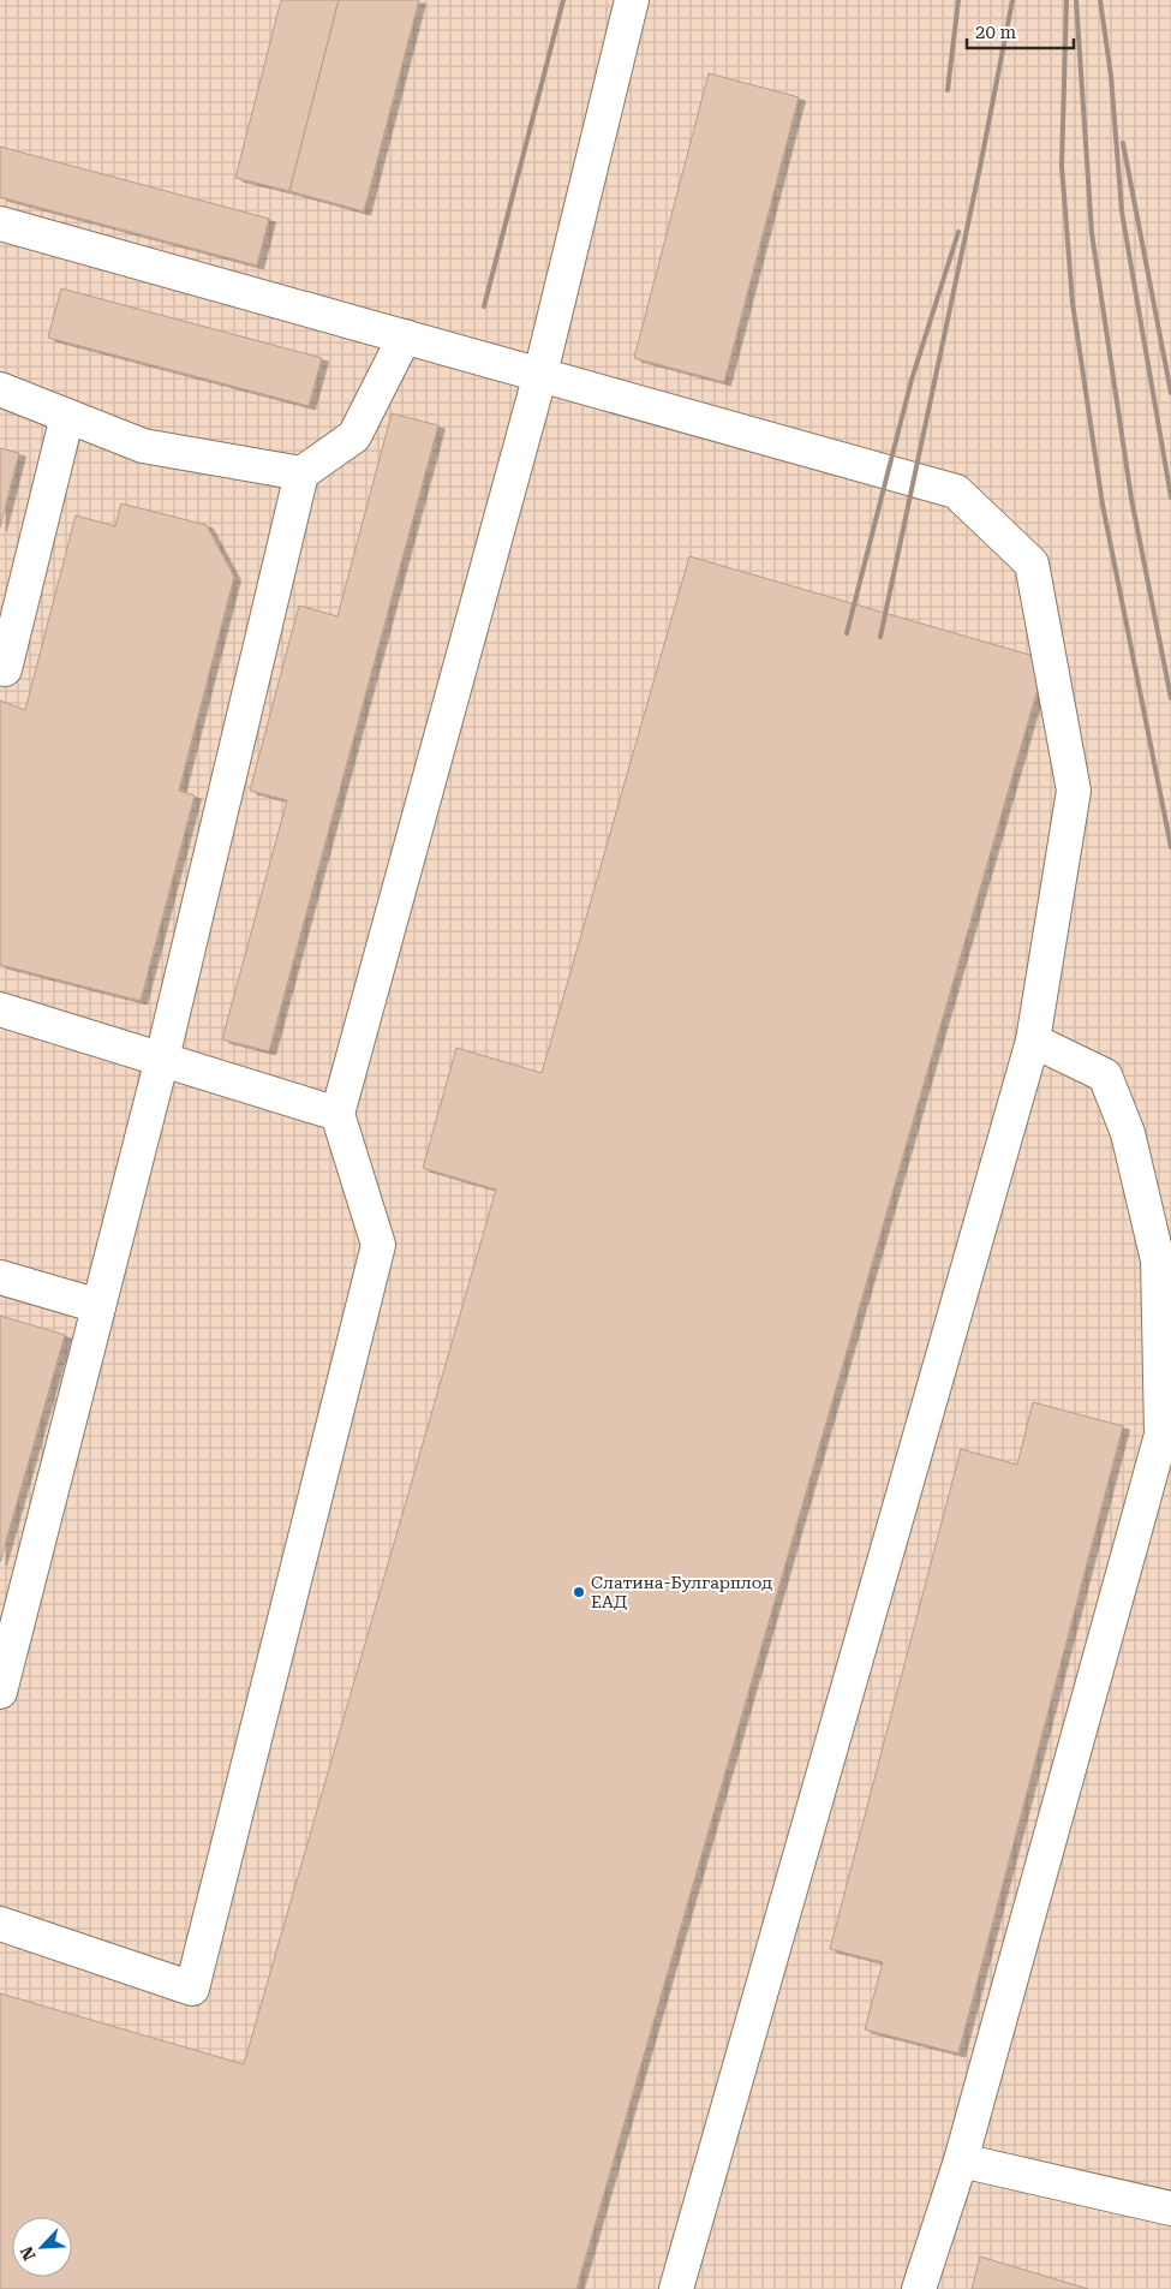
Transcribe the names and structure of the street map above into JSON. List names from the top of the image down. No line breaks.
{"places":["Слатина-Булгарплод ЕАД"],"scale_bar":"20 m","north":"bottom left"}
